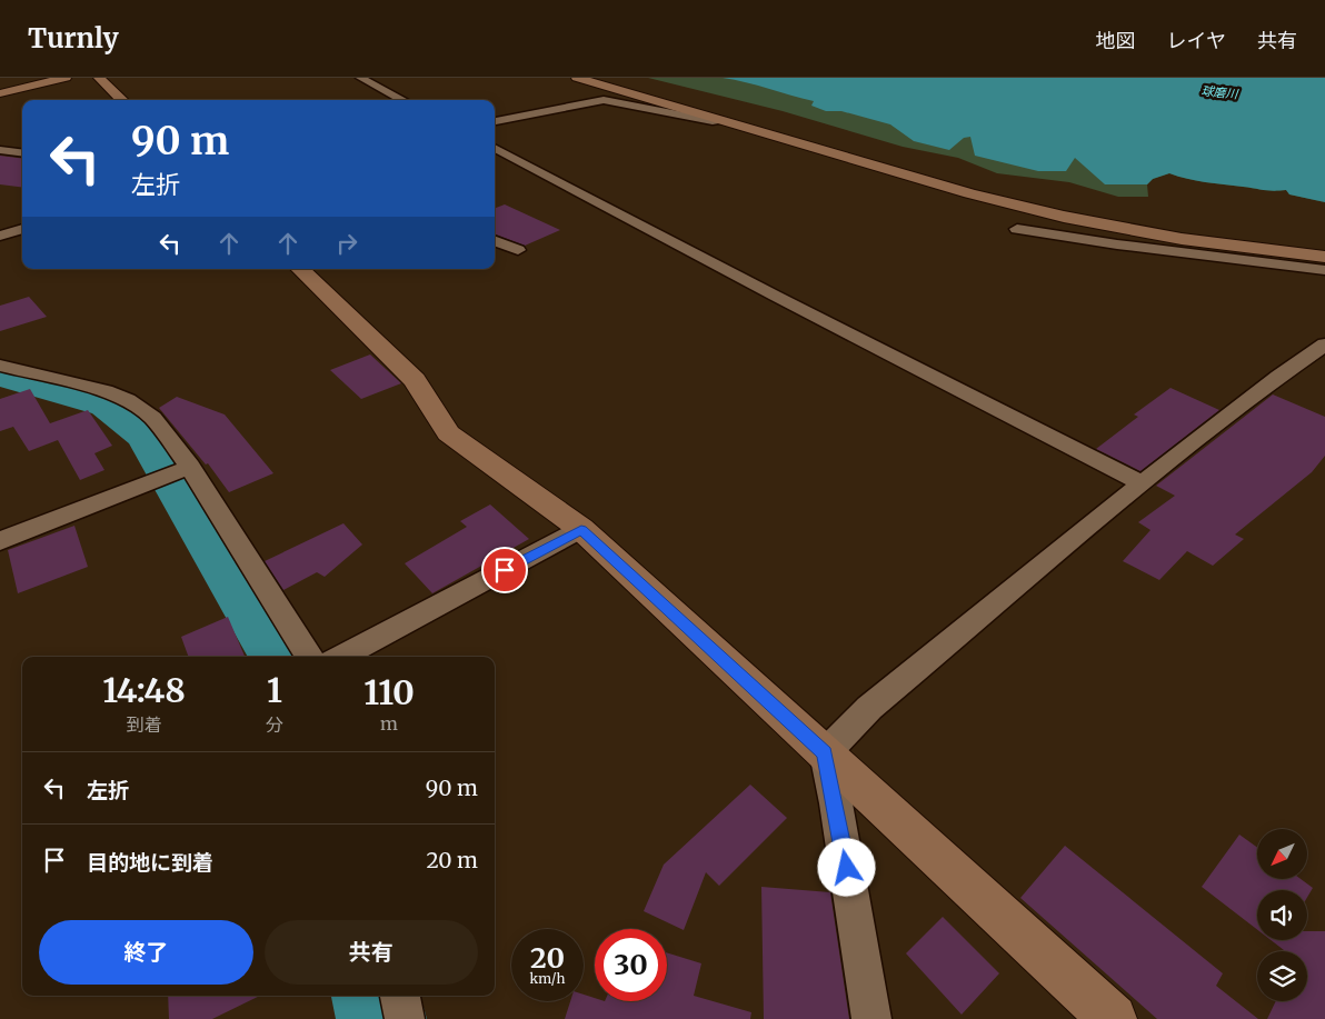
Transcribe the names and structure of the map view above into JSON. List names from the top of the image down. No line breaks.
{"water":["球磨川"],"north":"bottom left","page":{"header":"Turnly","nav":["地図","レイヤ","共有"],"turn":["90 m","左折"],"eta":["14:48","到着","1","分","110","m"],"list":[{"name":"左折","value":"90 m"},{"name":"目的地に到着","value":"20 m"}],"buttons":["終了","共有"],"speed":"20 km/h","limit":"30"}}
